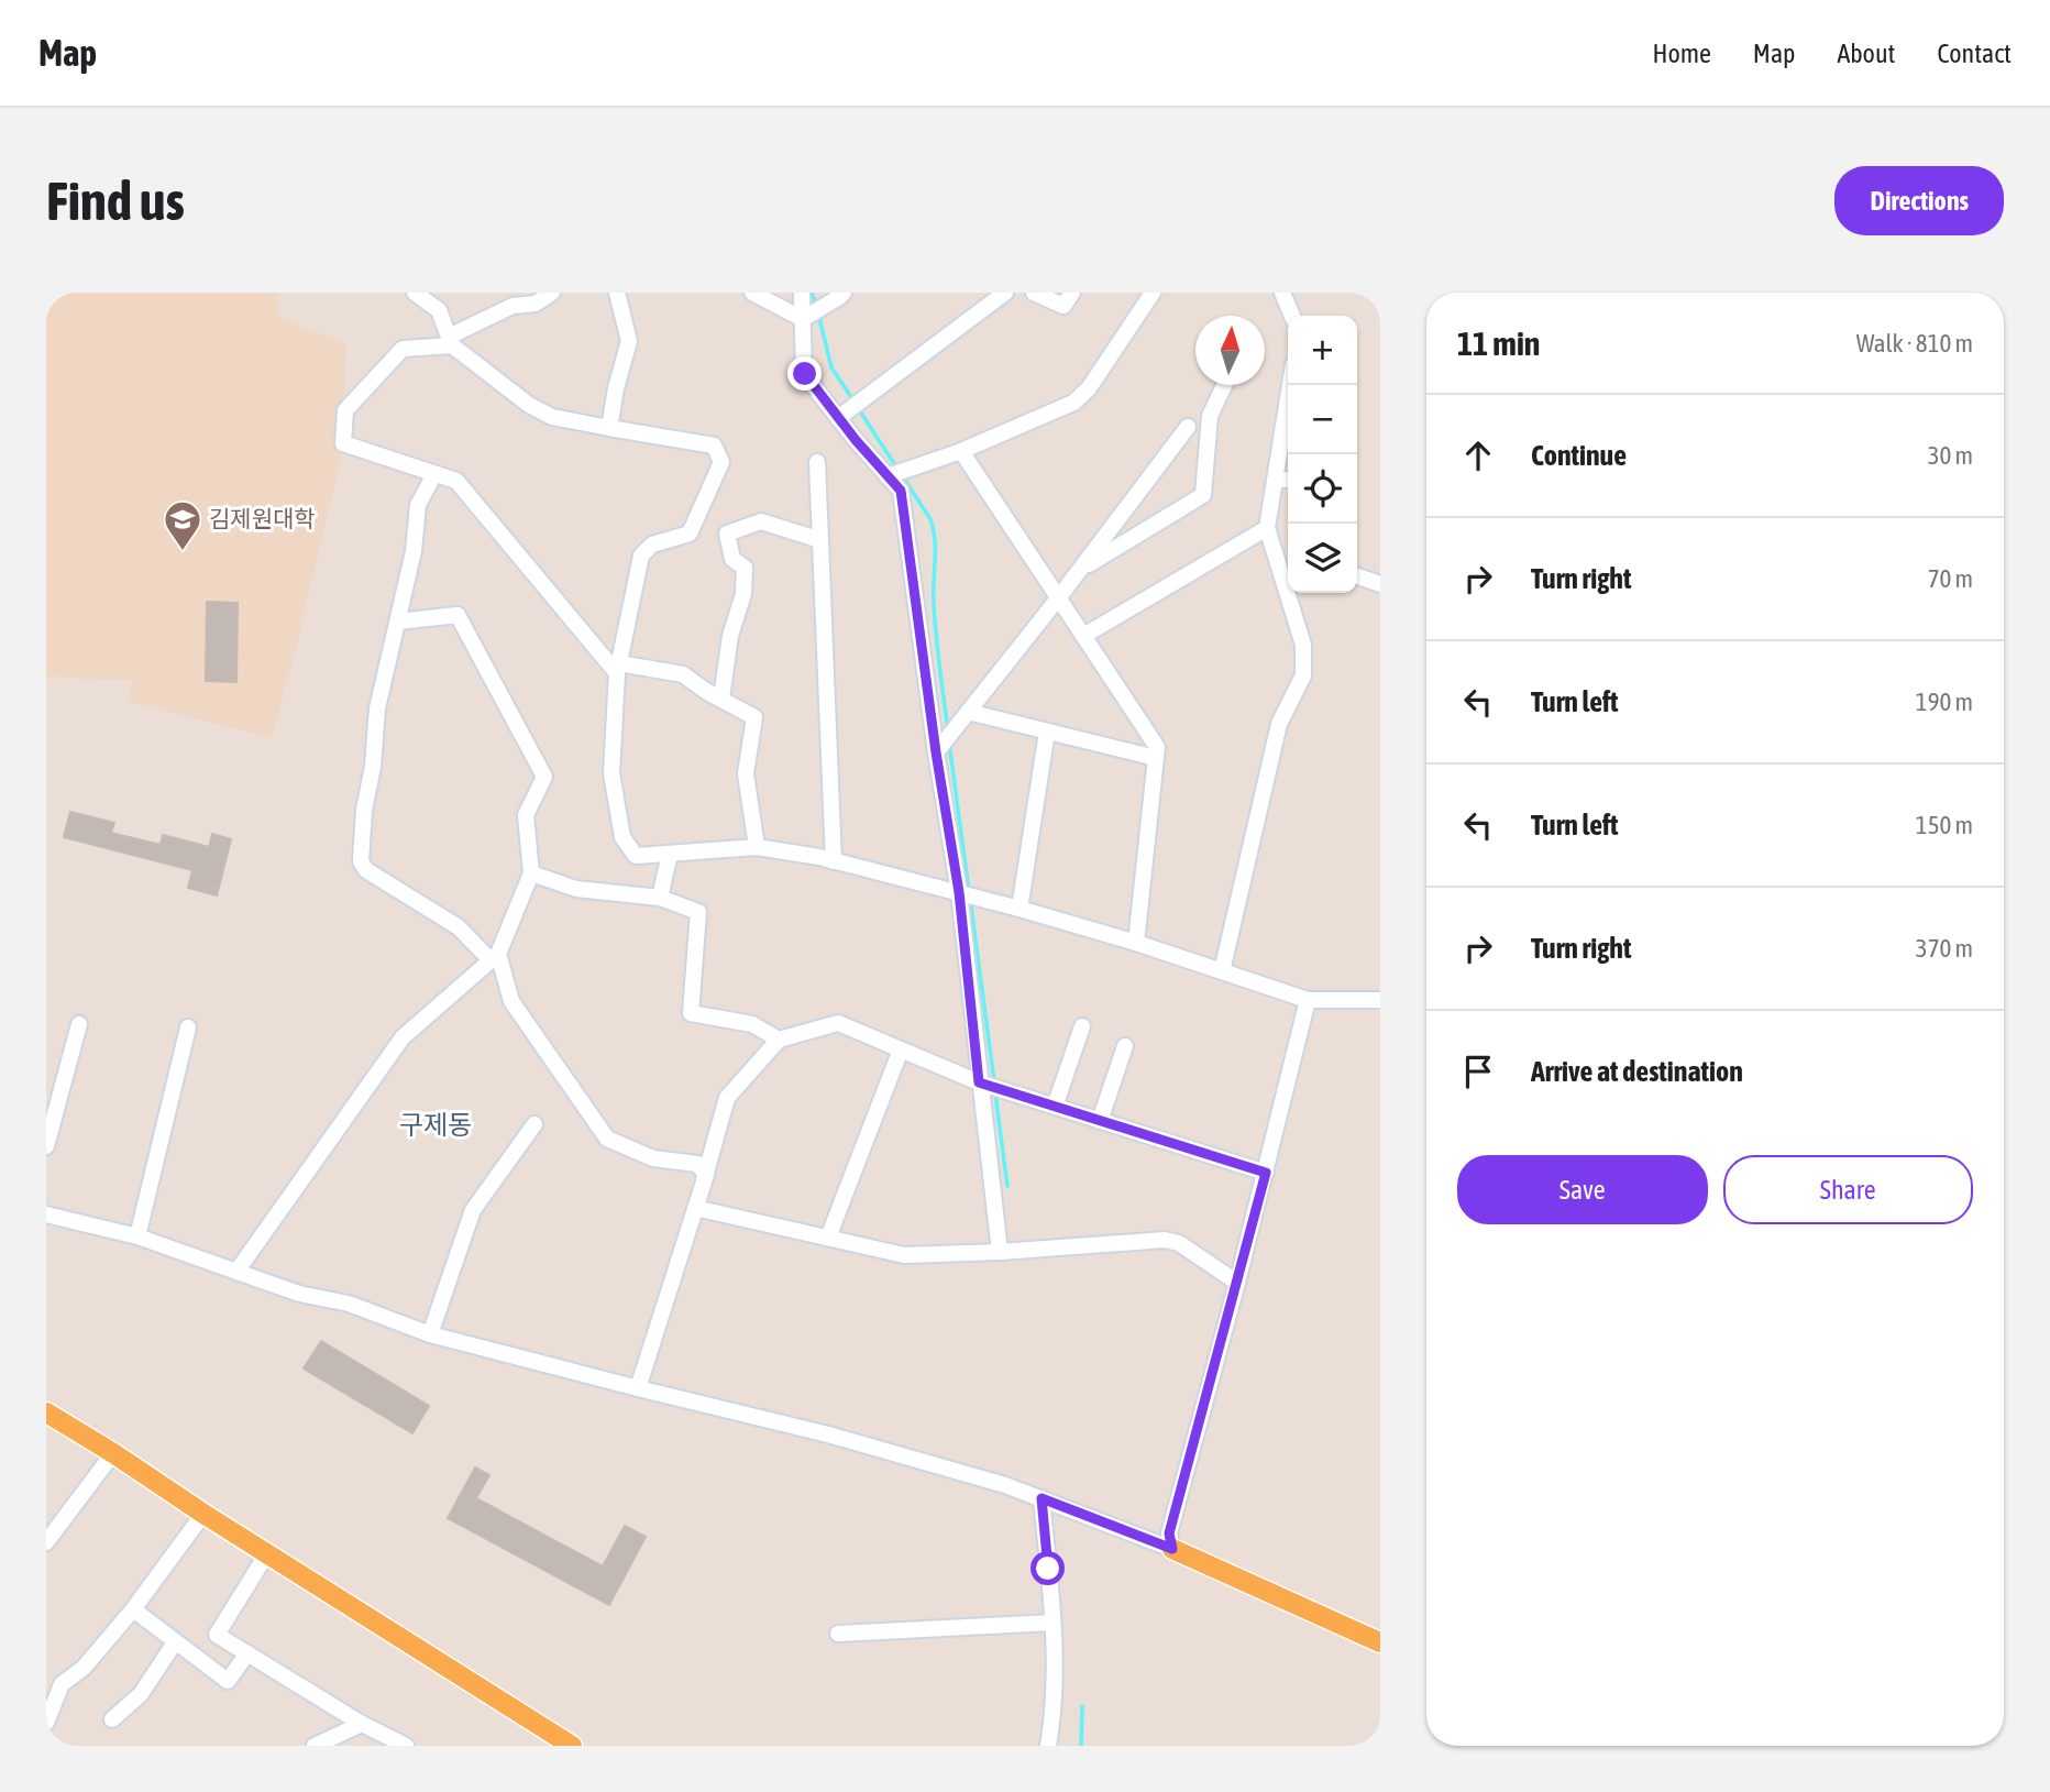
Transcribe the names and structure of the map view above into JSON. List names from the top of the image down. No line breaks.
{"districts":["구제동"],"places":{"school or university":["김제원대학"]},"north":"top","page":{"header":"Map","nav":["Home","Map","About","Contact"],"buttons":["Directions",["Save","Share"]],"title":"Find us","heading":["11 min","Walk · 810 m"],"map_buttons":["+","−"],"list":[["Continue","30 m"],["Turn right","70 m"],["Turn left","190 m"],["Turn left","150 m"],["Turn right","370 m"],"Arrive at destination"]}}
